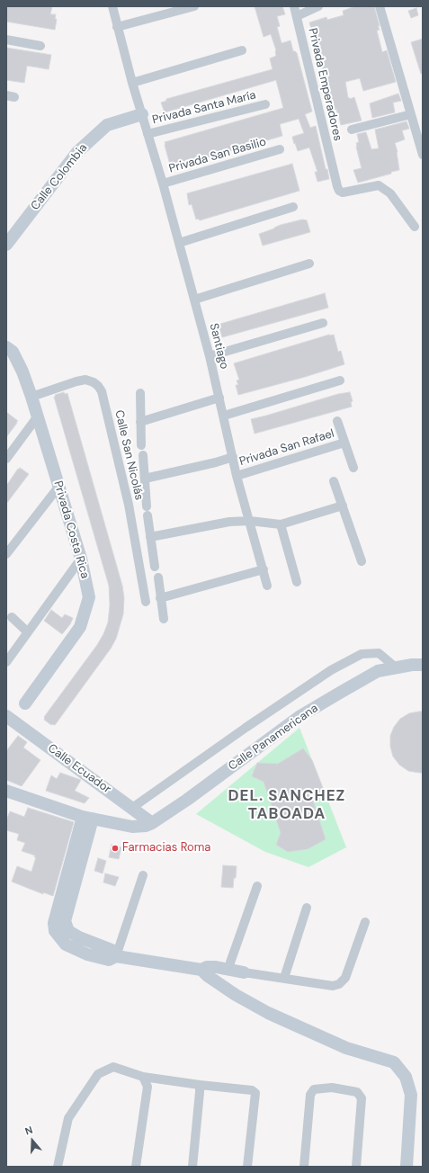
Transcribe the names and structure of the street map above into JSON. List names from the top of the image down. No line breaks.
{"streets":{"street":["Privada Emperadores","Privada Santa María","Privada San Basilio","Calle Colombia","Santiago","Privada San Rafael","Calle San Nicolás","Privada Costa Rica","Calle Panamericana","Calle Ecuador"]},"crossings":[["Privada Santa María","Santiago"],["Privada San Basilio","Santiago"],["Calle Colombia","Santiago"],["Santiago","Privada San Rafael"],["Calle San Nicolás","Privada Costa Rica"],["Calle Panamericana","Calle Ecuador"]],"districts":["DEL. SANCHEZ TABOADA"],"places":["Farmacias Roma"],"north":"top"}
